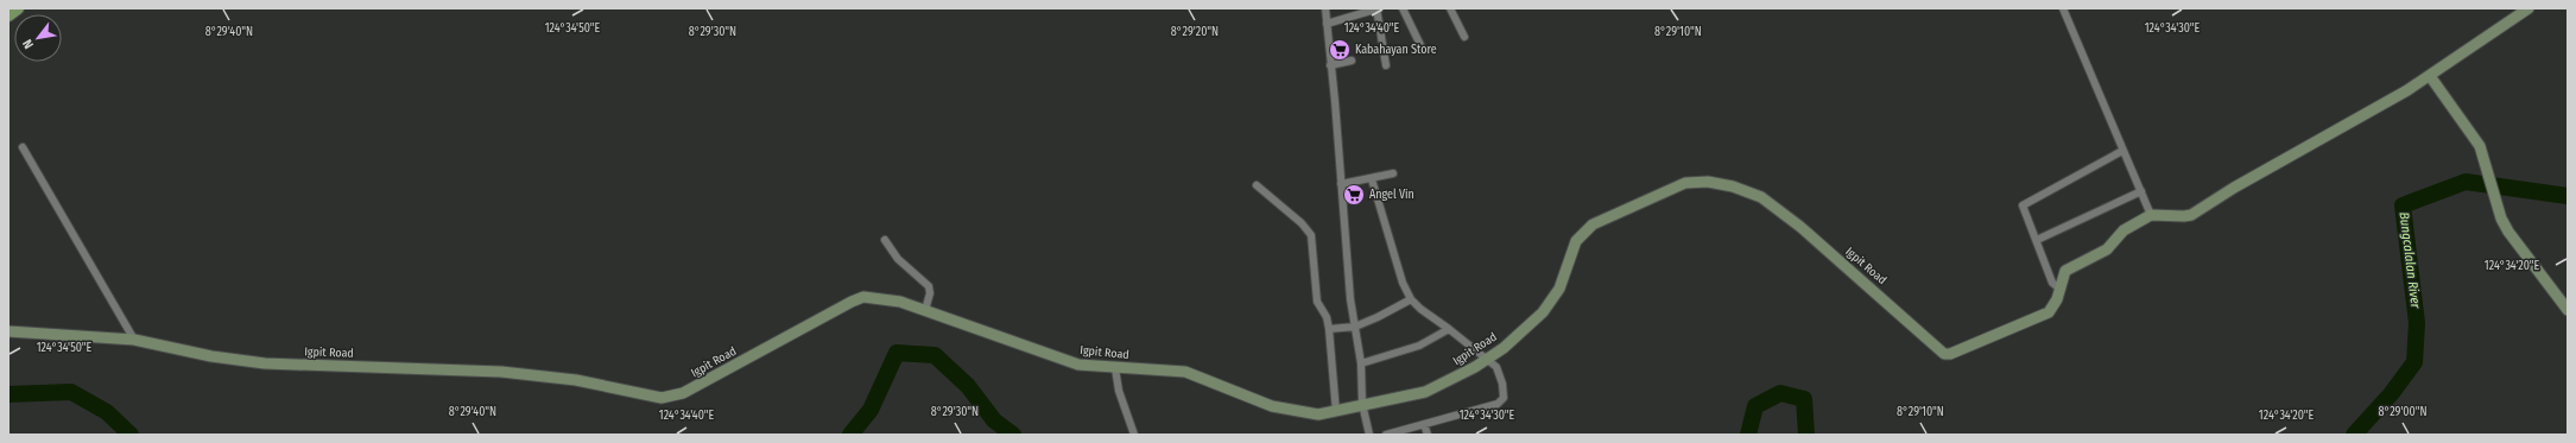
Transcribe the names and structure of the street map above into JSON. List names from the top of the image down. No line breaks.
{"streets":{"street":["Igpit Road"]},"water":["Bungcalalan River"],"places":{"supermarket":["Kabahayan Store","Angel Vin"]},"north":"bottom left","coordinates":["124°34'50\"E","124°34'40\"E","124°34'30\"E","8°29'40\"N","8°29'30\"N","8°29'20\"N","8°29'10\"N","124°34'20\"E","8°29'00\"N"]}
